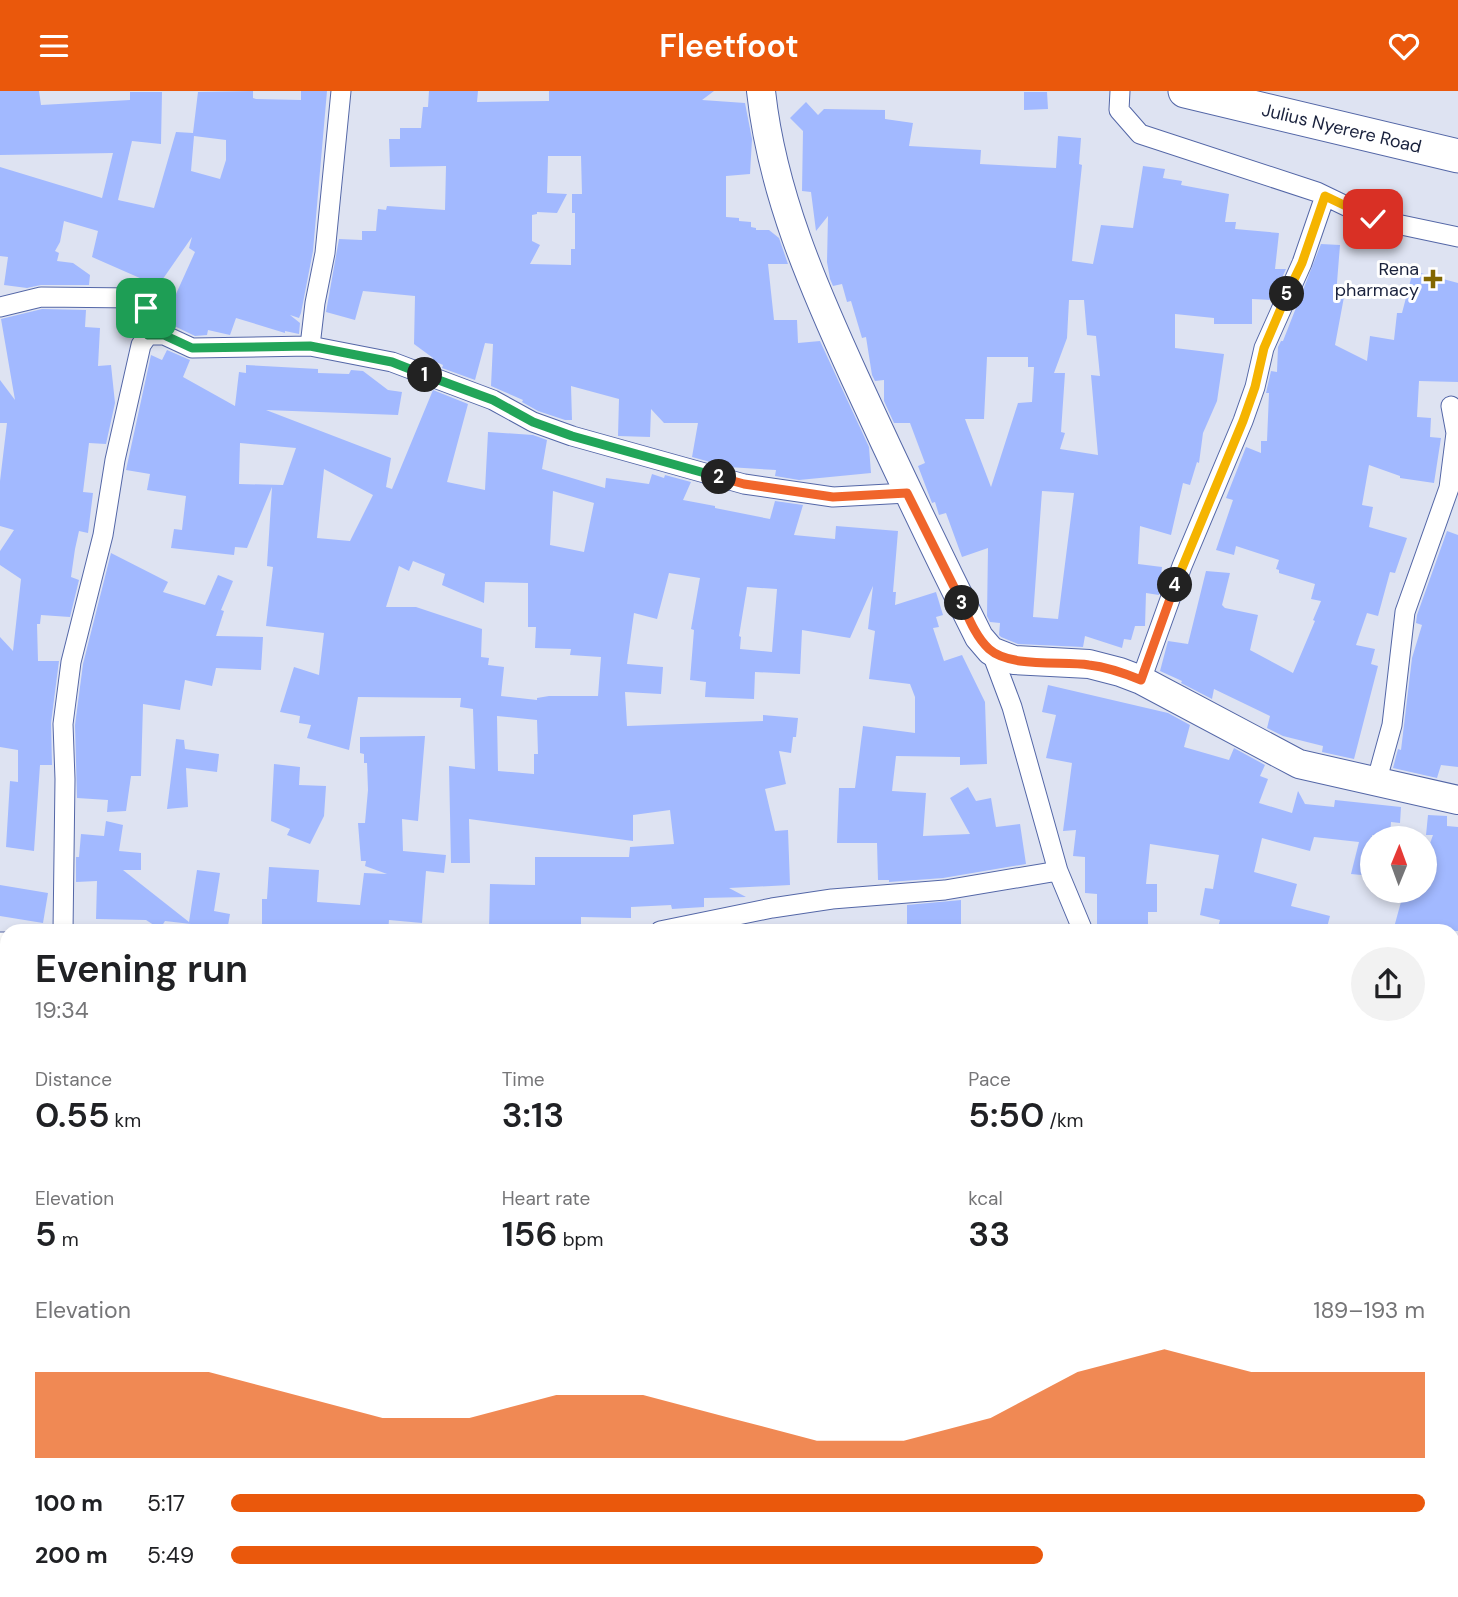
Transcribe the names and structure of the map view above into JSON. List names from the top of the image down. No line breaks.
{"streets":{"highway":["Julius Nyerere Road"]},"places":{"health":["Rena pharmacy"]},"north":"top","page":{"header":"Fleetfoot","pins":["5","1","2","4","3"],"heading":["Evening run","19:34"],"stats":[["Distance","0.55 km"],["Time","3:13"],["Pace","5:50 /km"],["Elevation","5 m"],["Heart rate","156 bpm"],["kcal","33"]],"chart":["Elevation","189–193 m"],"list":[{"name":"100 m","note":"5:17"},{"name":"200 m","note":"5:49"}]}}
